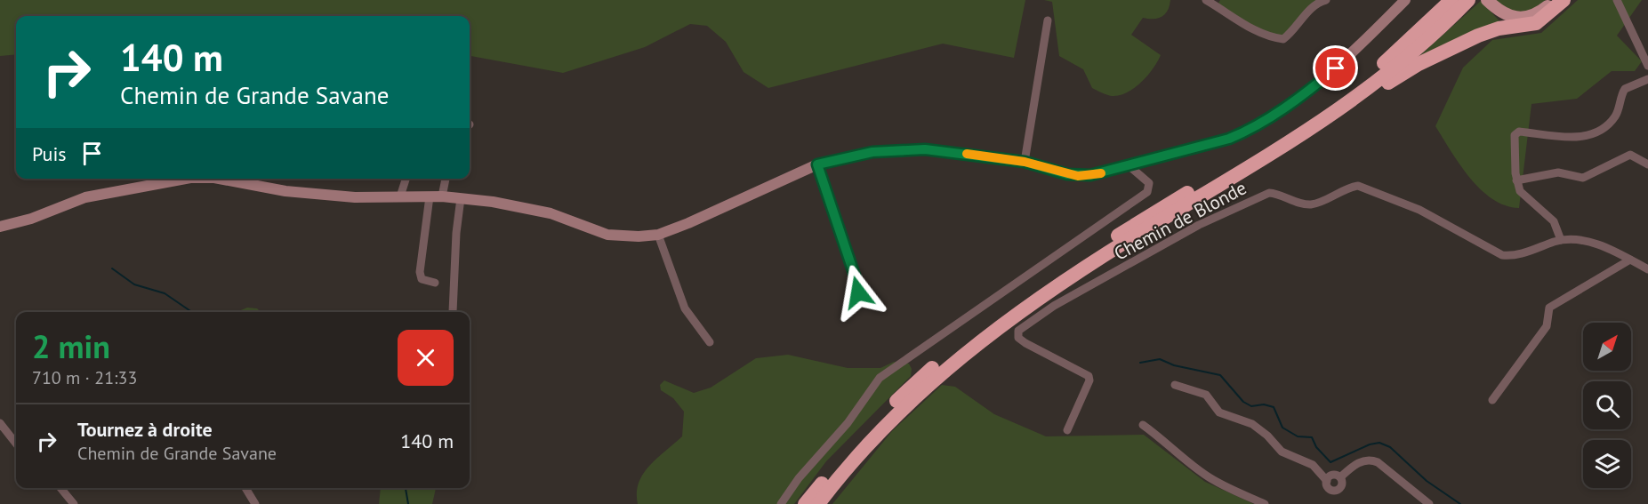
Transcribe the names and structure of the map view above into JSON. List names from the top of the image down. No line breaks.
{"streets":{"street":["Chemin de Blonde"]},"north":"top right","page":{"turn":["140 m","Chemin de Grande Savane"],"then":"Puis","heading":["2 min","710 m · 21:33"],"list":[{"name":"Tournez à droite","note":"Chemin de Grande Savane","value":"140 m"}]}}
